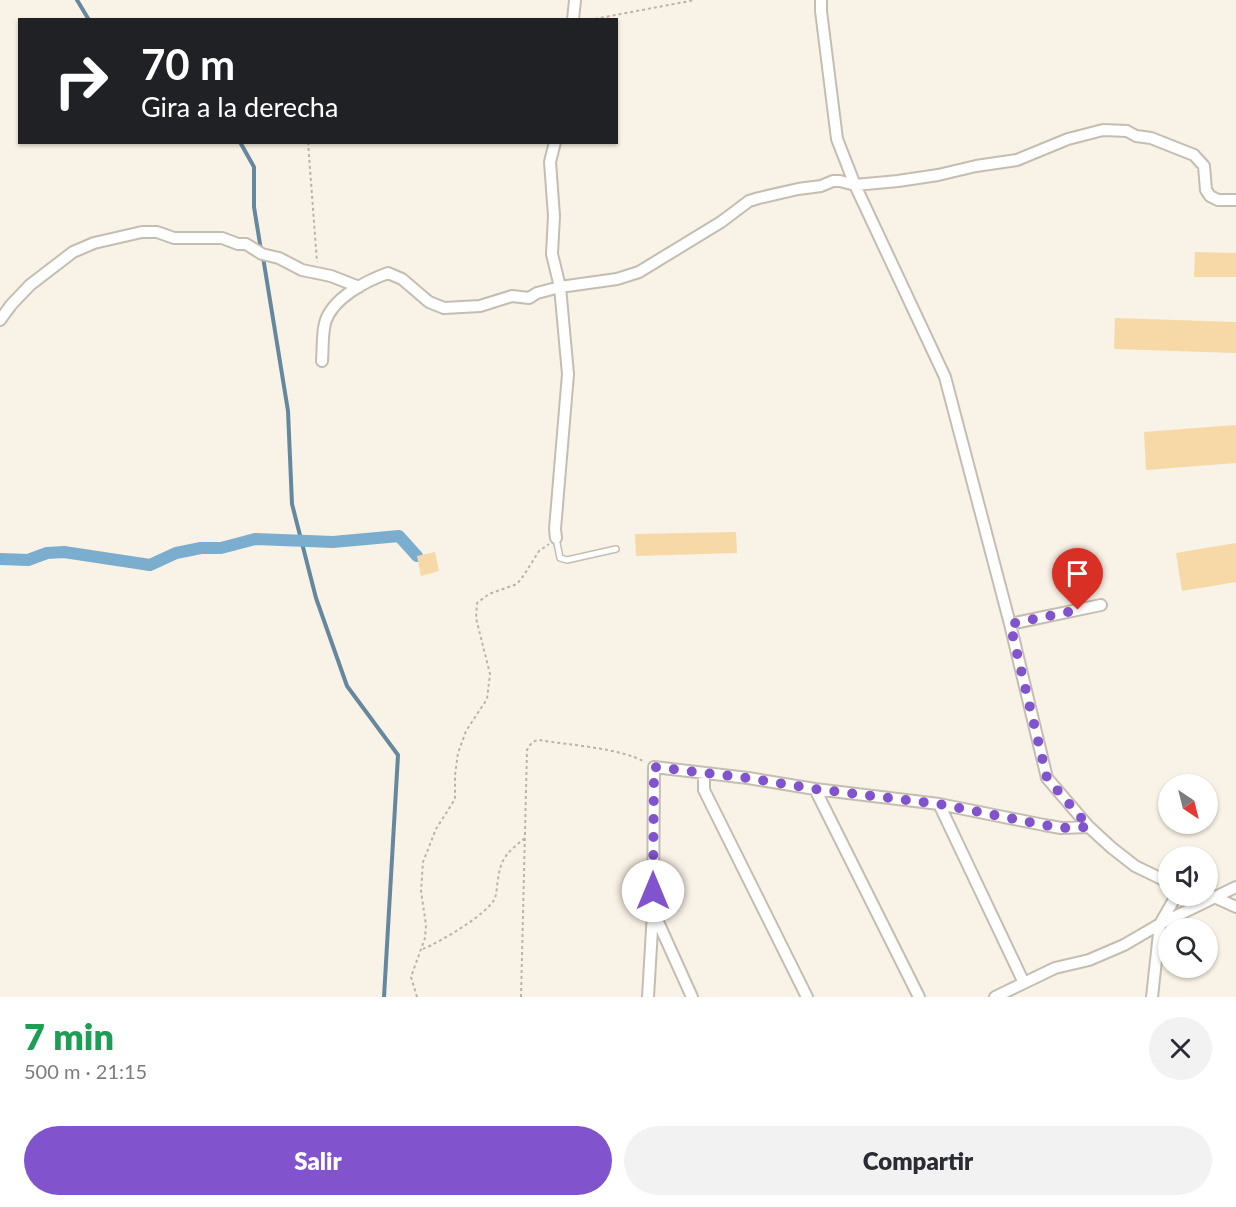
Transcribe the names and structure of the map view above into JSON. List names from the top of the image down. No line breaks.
{"north":"bottom right","page":{"turn":["70 m","Gira a la derecha"],"heading":["7 min","500 m · 21:15"],"buttons":["Salir","Compartir"]}}
